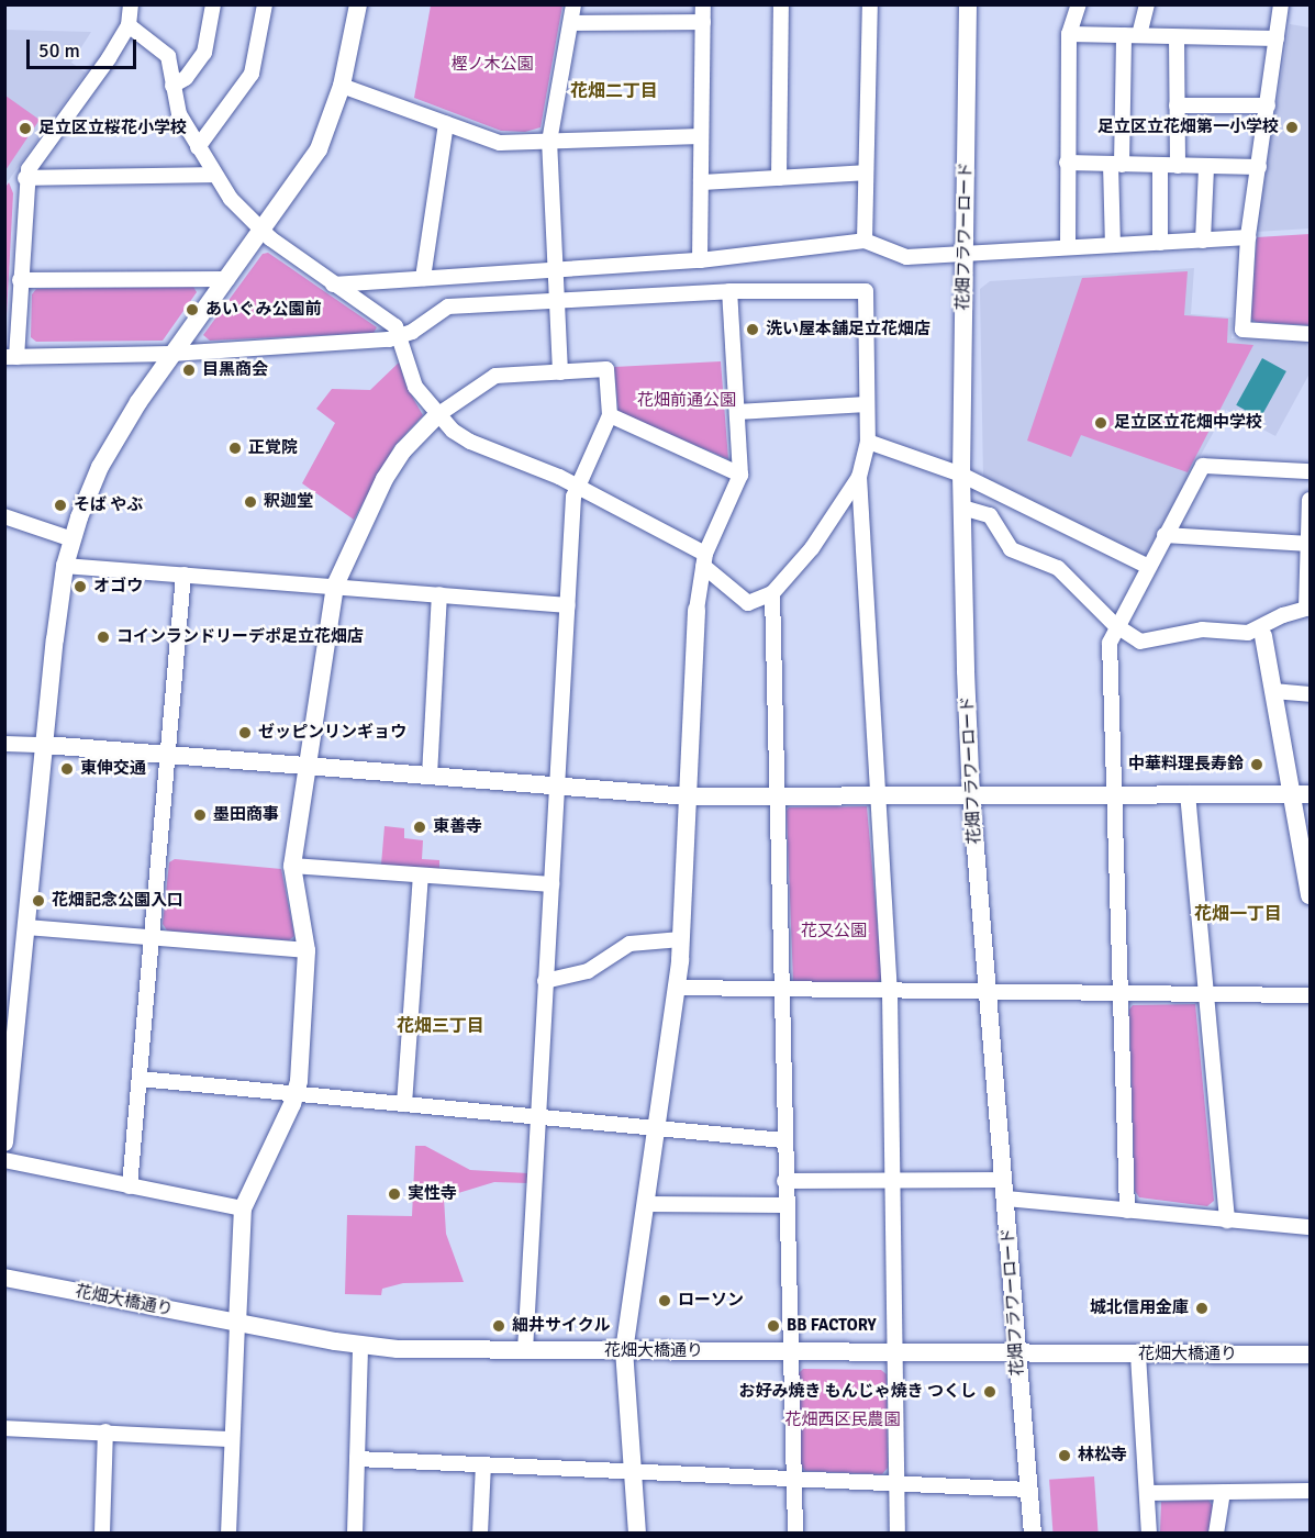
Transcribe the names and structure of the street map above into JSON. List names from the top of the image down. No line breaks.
{"streets":{"street":["花畑フラワーロード","花畑大橋通り"]},"crossings":[["花畑フラワーロード","花畑大橋通り"]],"districts":["花畑二丁目","花畑一丁目","花畑三丁目"],"parks":["樫ノ木公園","花畑前通公園","花又公園","花畑西区民農園"],"places":["足立区立花畑第一小学校","足立区立桜花小学校","あいぐみ公園前","洗い屋本舗足立花畑店","目黒商会","足立区立花畑中学校","正覚院","釈迦堂","そば やぶ","オゴウ","コインランドリーデポ足立花畑店","ゼッピンリンギョウ","中華料理長寿鈴","東伸交通","墨田商事","東善寺","花畑記念公園入口","実性寺","ローソン","城北信用金庫","細井サイクル","BB FACTORY","お好み焼き もんじゃ焼き つくし","林松寺"],"scale_bar":"50 m"}
